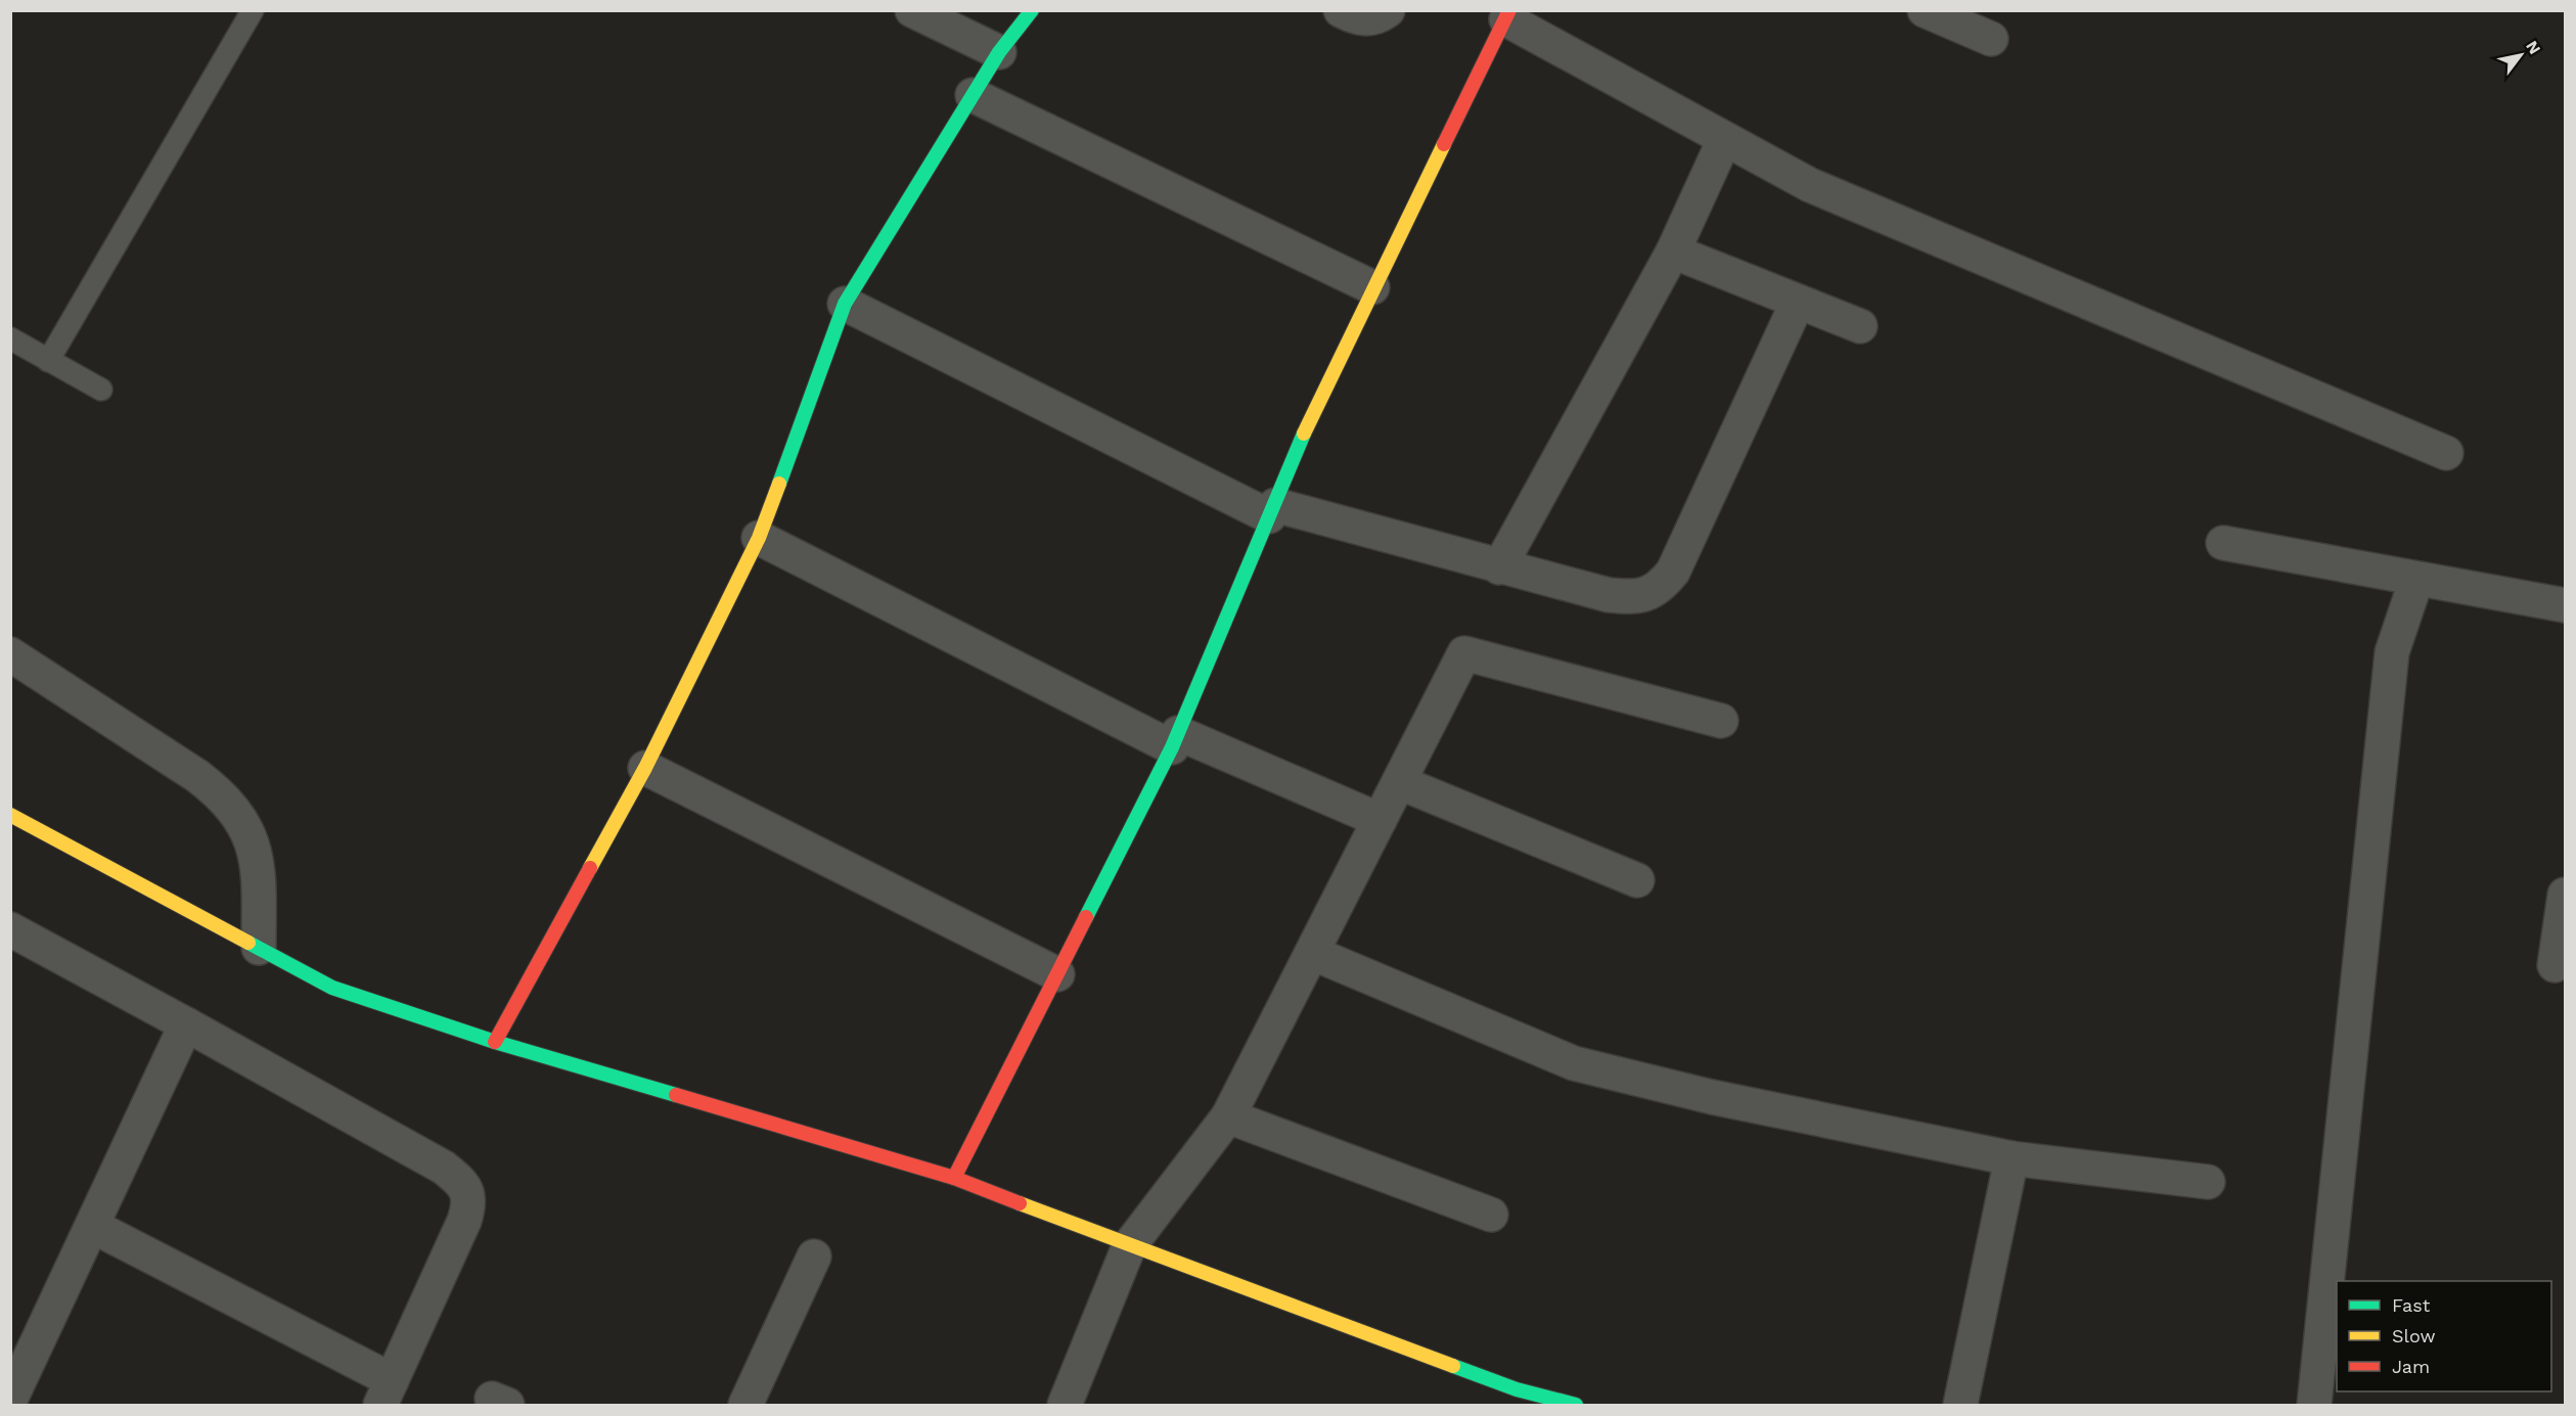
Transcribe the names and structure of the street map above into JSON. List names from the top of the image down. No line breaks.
{"legend":["Fast","Slow","Jam"],"north":"top right"}
